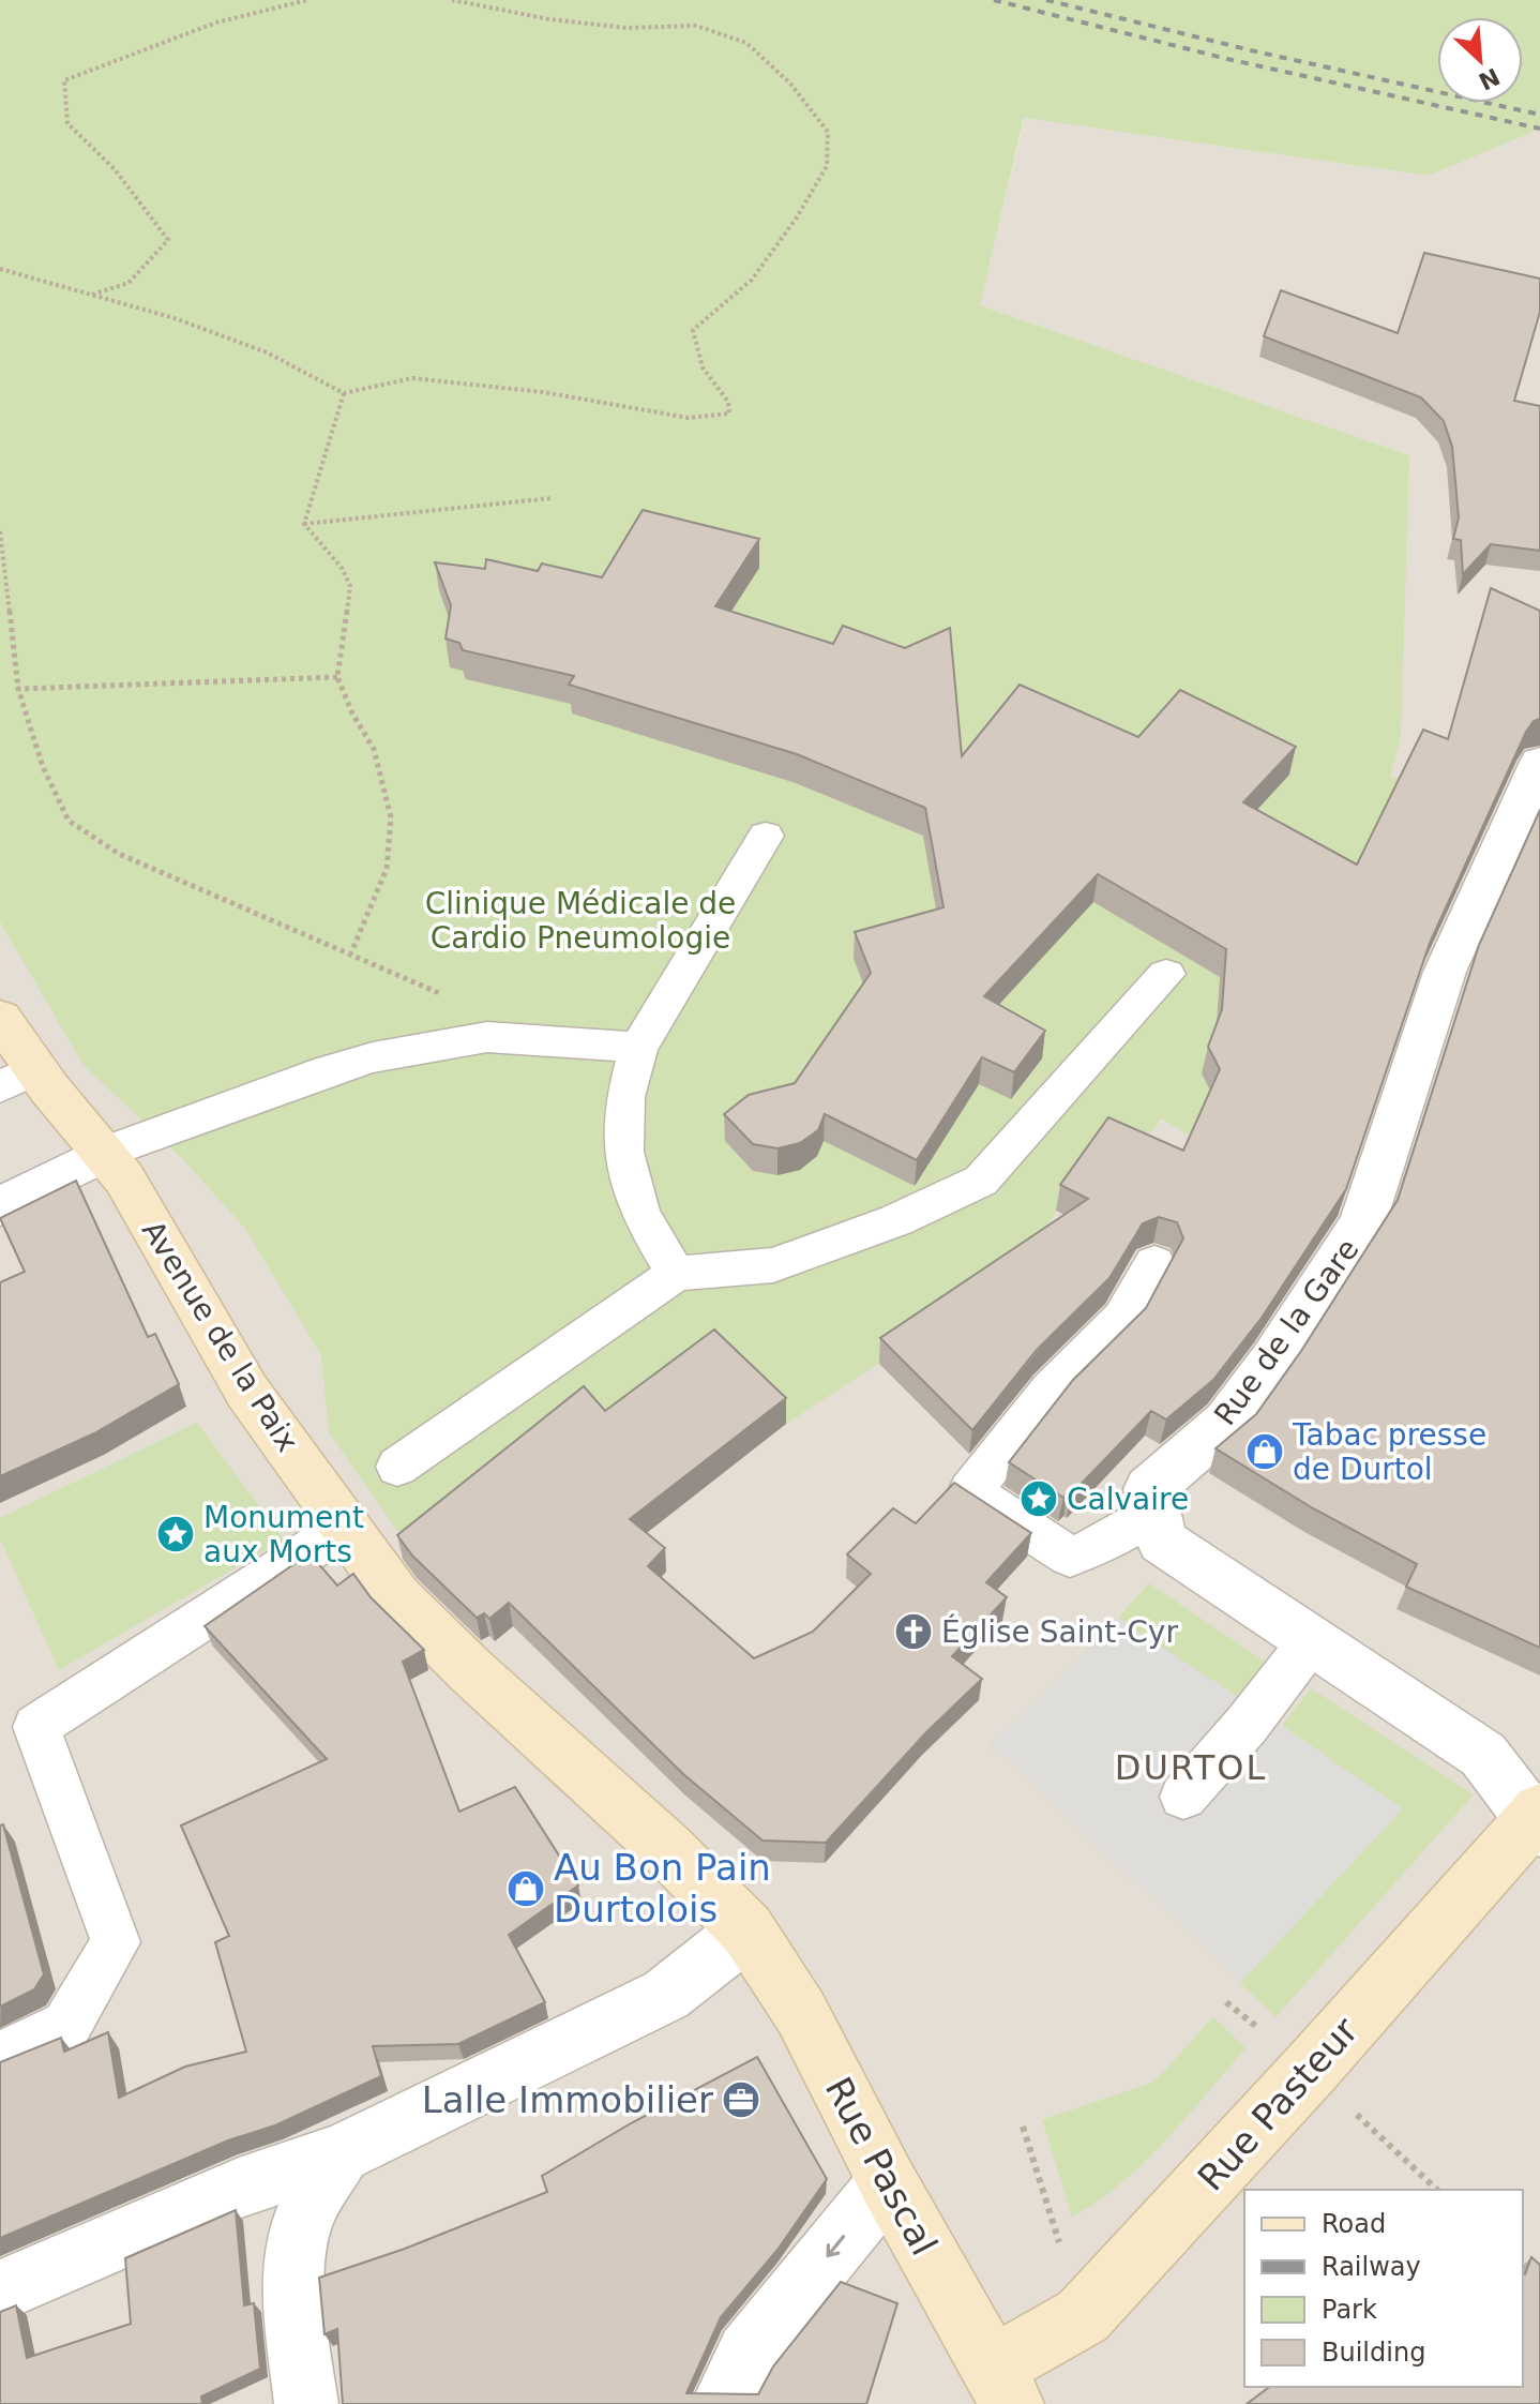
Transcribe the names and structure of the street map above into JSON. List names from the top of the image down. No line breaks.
{"streets":{"main road":["Avenue de la Paix","Rue Pasteur","Rue Pascal"],"street":["Rue de la Gare"]},"crossings":[["Avenue de la Paix","Rue Pascal"],["Rue Pasteur","Rue Pascal"]],"districts":["DURTOL"],"parks":["Clinique Médicale de Cardio Pneumologie"],"places":{"shop":["Tabac presse de Durtol","Au Bon Pain Durtolois"],"place":["Calvaire","Monument aux Morts"],"church":["Église Saint-Cyr"],"office":["Lalle Immobilier"]},"legend":["Road","Railway","Park","Building"],"north":"bottom right"}
